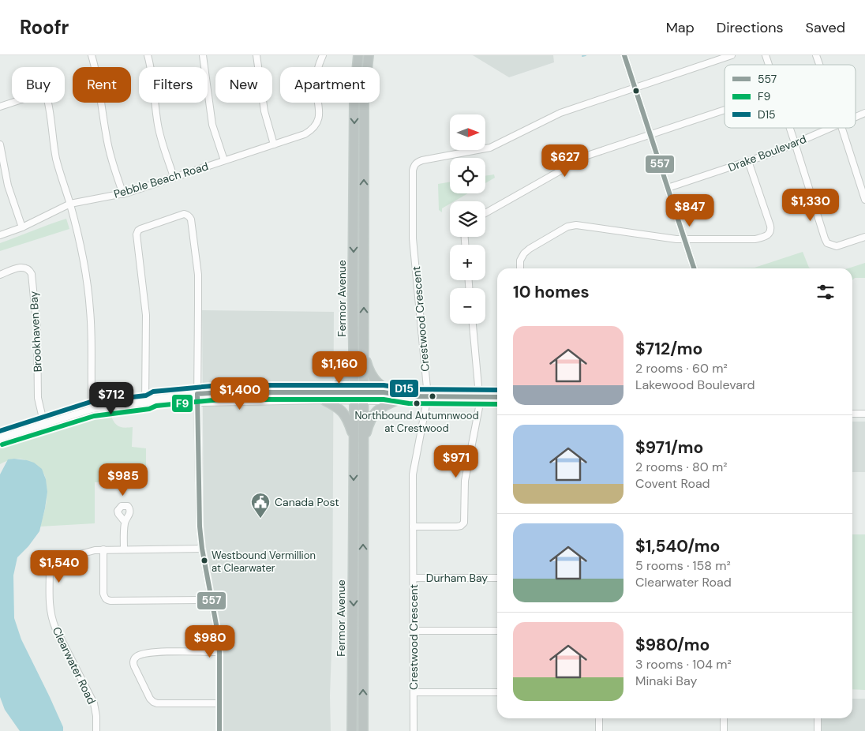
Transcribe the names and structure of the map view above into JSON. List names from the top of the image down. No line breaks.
{"streets":{"highway":["Fermor Avenue"],"street":["Drake Boulevard","Pebble Beach Road","Crestwood Crescent","Brookhaven Bay","Durham Bay","Clearwater Road"]},"crossings":[["Crestwood Crescent","Durham Bay"]],"places":{"other":["Northbound Autumnwood at Crestwood","Westbound Vermillion at Clearwater"],"public building":["Canada Post"]},"lines":["transit line 557","transit line D15","transit line F9"],"legend":["557","F9","D15"],"north":"right","page":{"header":"Roofr","nav":["Map","Directions","Saved"],"chip":["Buy","Rent","Filters","New","Apartment"],"map_buttons":["+","−"],"price":["$627","$1,330","$847","$1,160","$1,400","$712","$971","$985","$1,540","$980"],"heading":"10 homes","list":[{"name":"$712/mo","note":"2 rooms · 60 m² · Lakewood Boulevard"},{"name":"$971/mo","note":"2 rooms · 80 m² · Covent Road"},{"name":"$1,540/mo","note":"5 rooms · 158 m² · Clearwater Road"},{"name":"$980/mo","note":"3 rooms · 104 m² · Minaki Bay"}]}}
